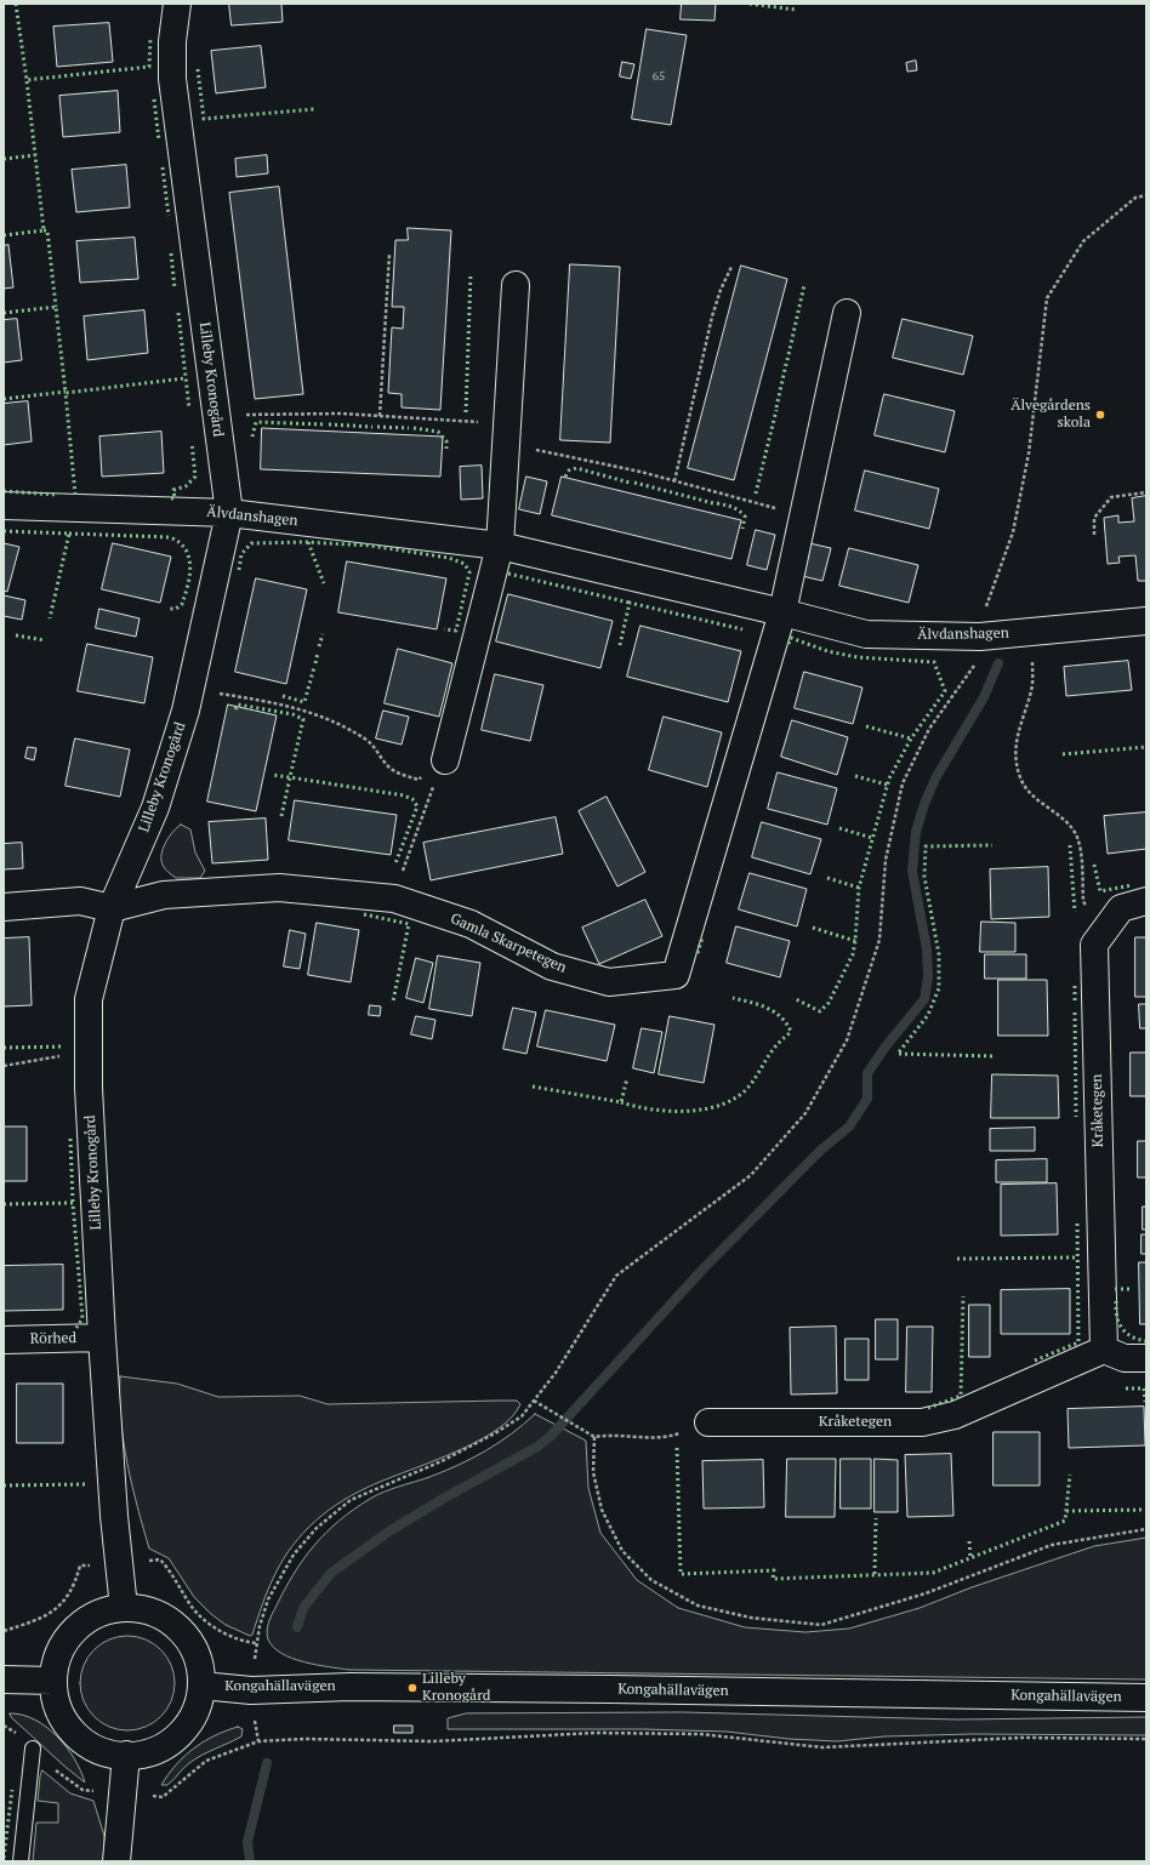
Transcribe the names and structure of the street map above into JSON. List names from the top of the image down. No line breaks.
{"streets":{"street":["Lilleby Kronogård","Älvdanshagen","Gamla Skarpetegen","Kråketegen","Rörhed","Kongahällavägen"]},"crossings":[["Lilleby Kronogård","Älvdanshagen"],["Lilleby Kronogård","Gamla Skarpetegen"],["Lilleby Kronogård","Rörhed"],["Lilleby Kronogård","Kongahällavägen"],["Älvdanshagen","Gamla Skarpetegen"]],"places":["Älvegårdens skola","Lilleby Kronogård"],"house_numbers":["65"]}
